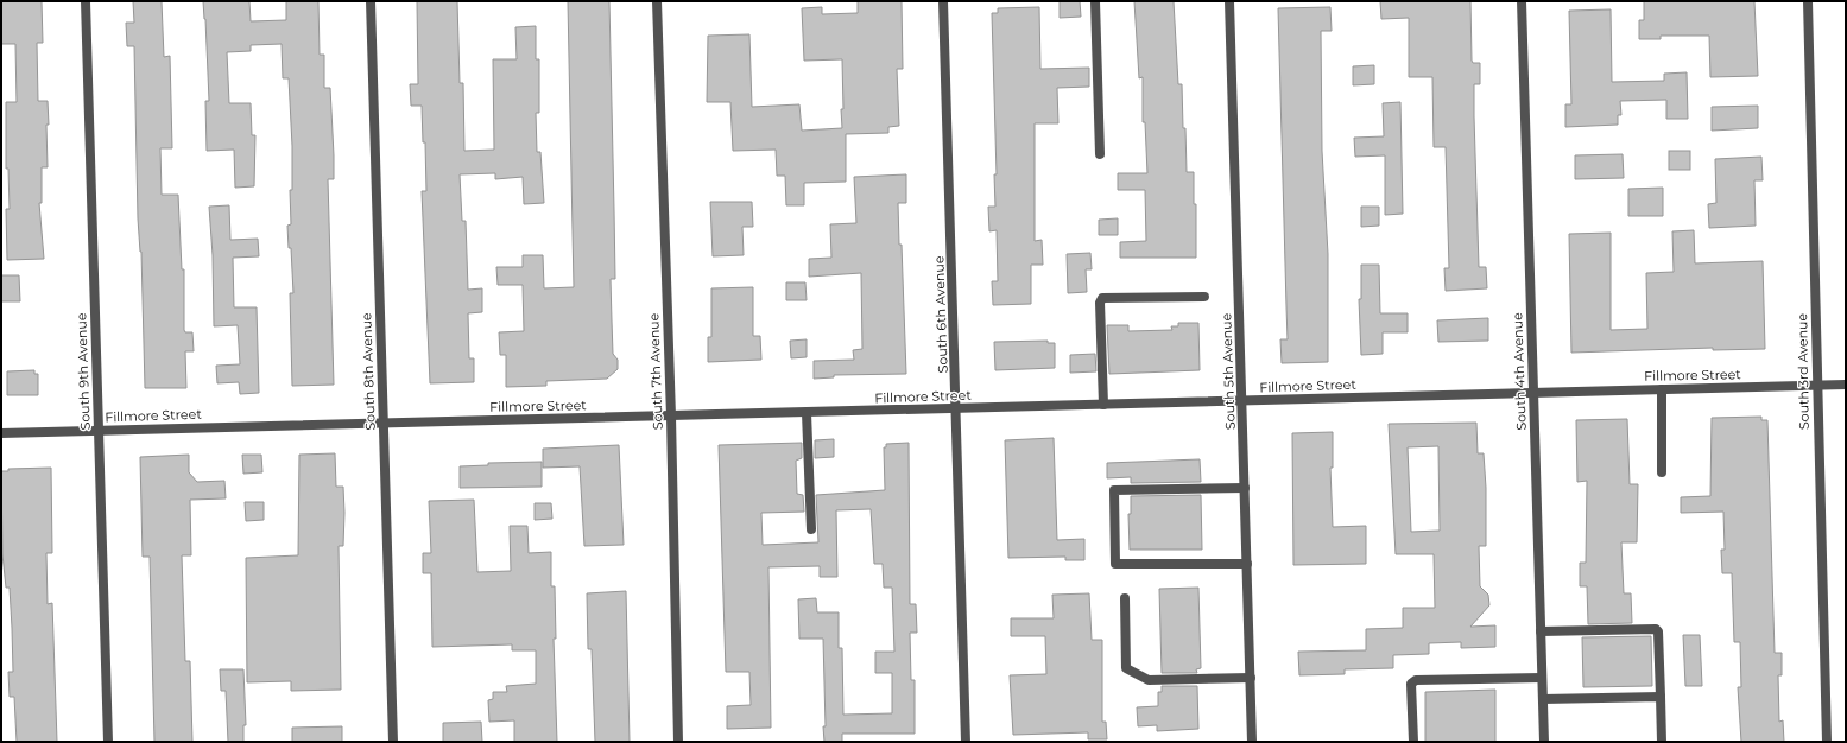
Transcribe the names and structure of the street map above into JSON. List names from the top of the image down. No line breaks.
{"streets":{"street":["South 6th Avenue","South 9th Avenue","South 8th Avenue","South 7th Avenue","South 5th Avenue","South 4th Avenue","South 3rd Avenue","Fillmore Street"]},"crossings":[["South 6th Avenue","Fillmore Street"],["South 9th Avenue","Fillmore Street"],["South 8th Avenue","Fillmore Street"],["South 7th Avenue","Fillmore Street"],["South 5th Avenue","Fillmore Street"],["South 4th Avenue","Fillmore Street"],["South 3rd Avenue","Fillmore Street"]]}
